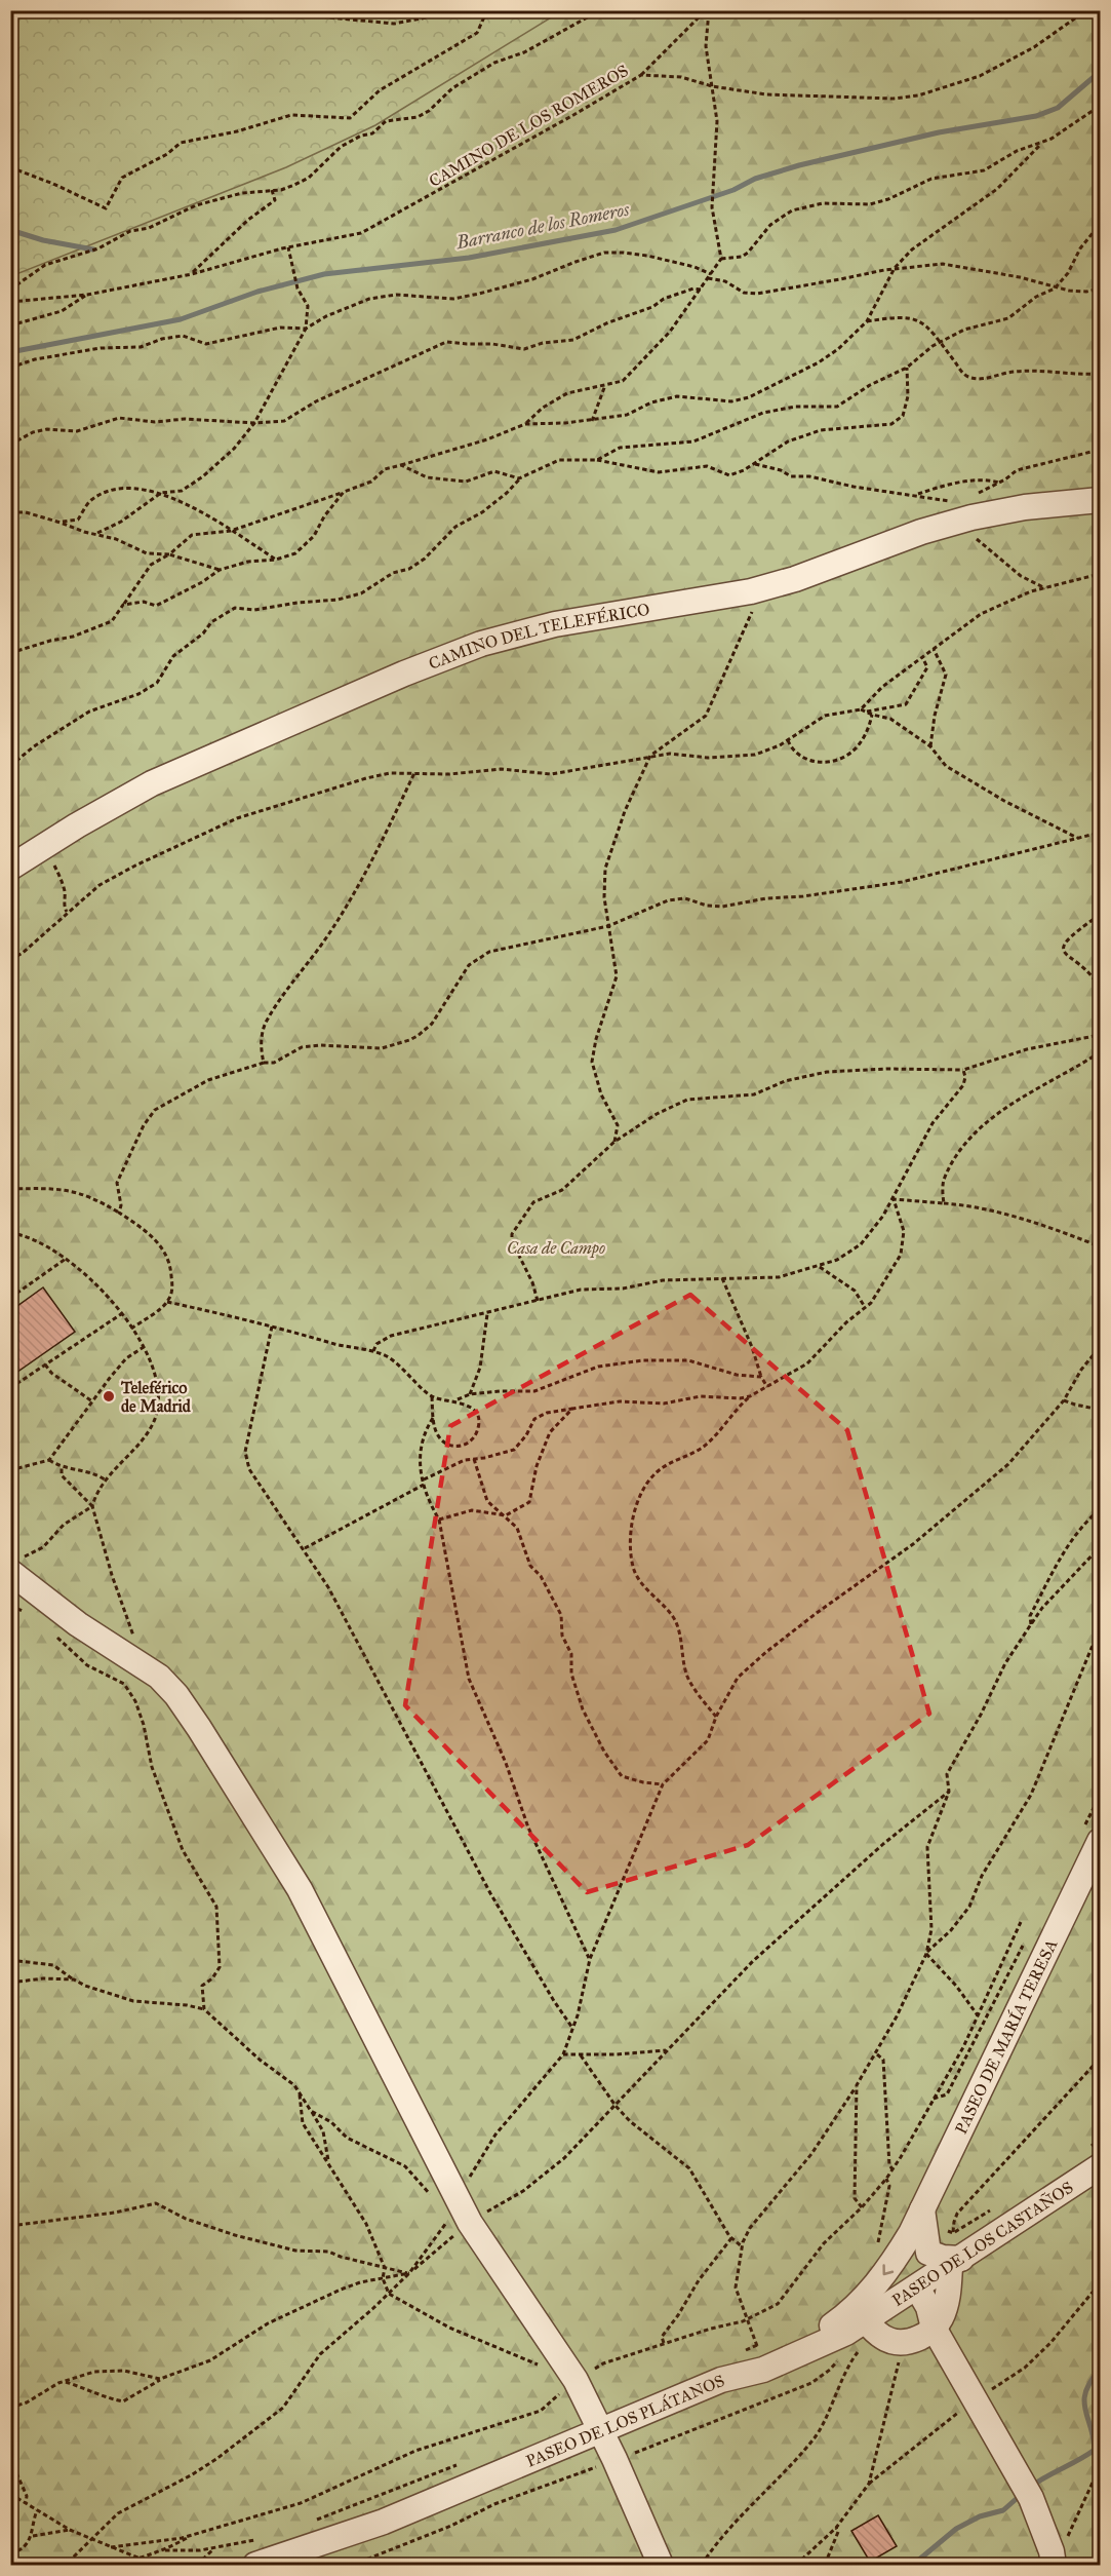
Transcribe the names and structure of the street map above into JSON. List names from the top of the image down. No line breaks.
{"streets":{"street":["CAMINO DEL TELEFÉRICO","PASEO DE MARÍA TERESA","PASEO DE LOS CASTAÑOS","PASEO DE LOS PLÁTANOS"],"path":["CAMINO DE LOS ROMEROS"]},"crossings":[["PASEO DE MARÍA TERESA","PASEO DE LOS CASTAÑOS"],["PASEO DE MARÍA TERESA","PASEO DE LOS PLÁTANOS"],["PASEO DE LOS CASTAÑOS","PASEO DE LOS PLÁTANOS"]],"water":["Barranco de los Romeros"],"parks":["Casa de Campo"],"places":["Teleférico de Madrid"]}
